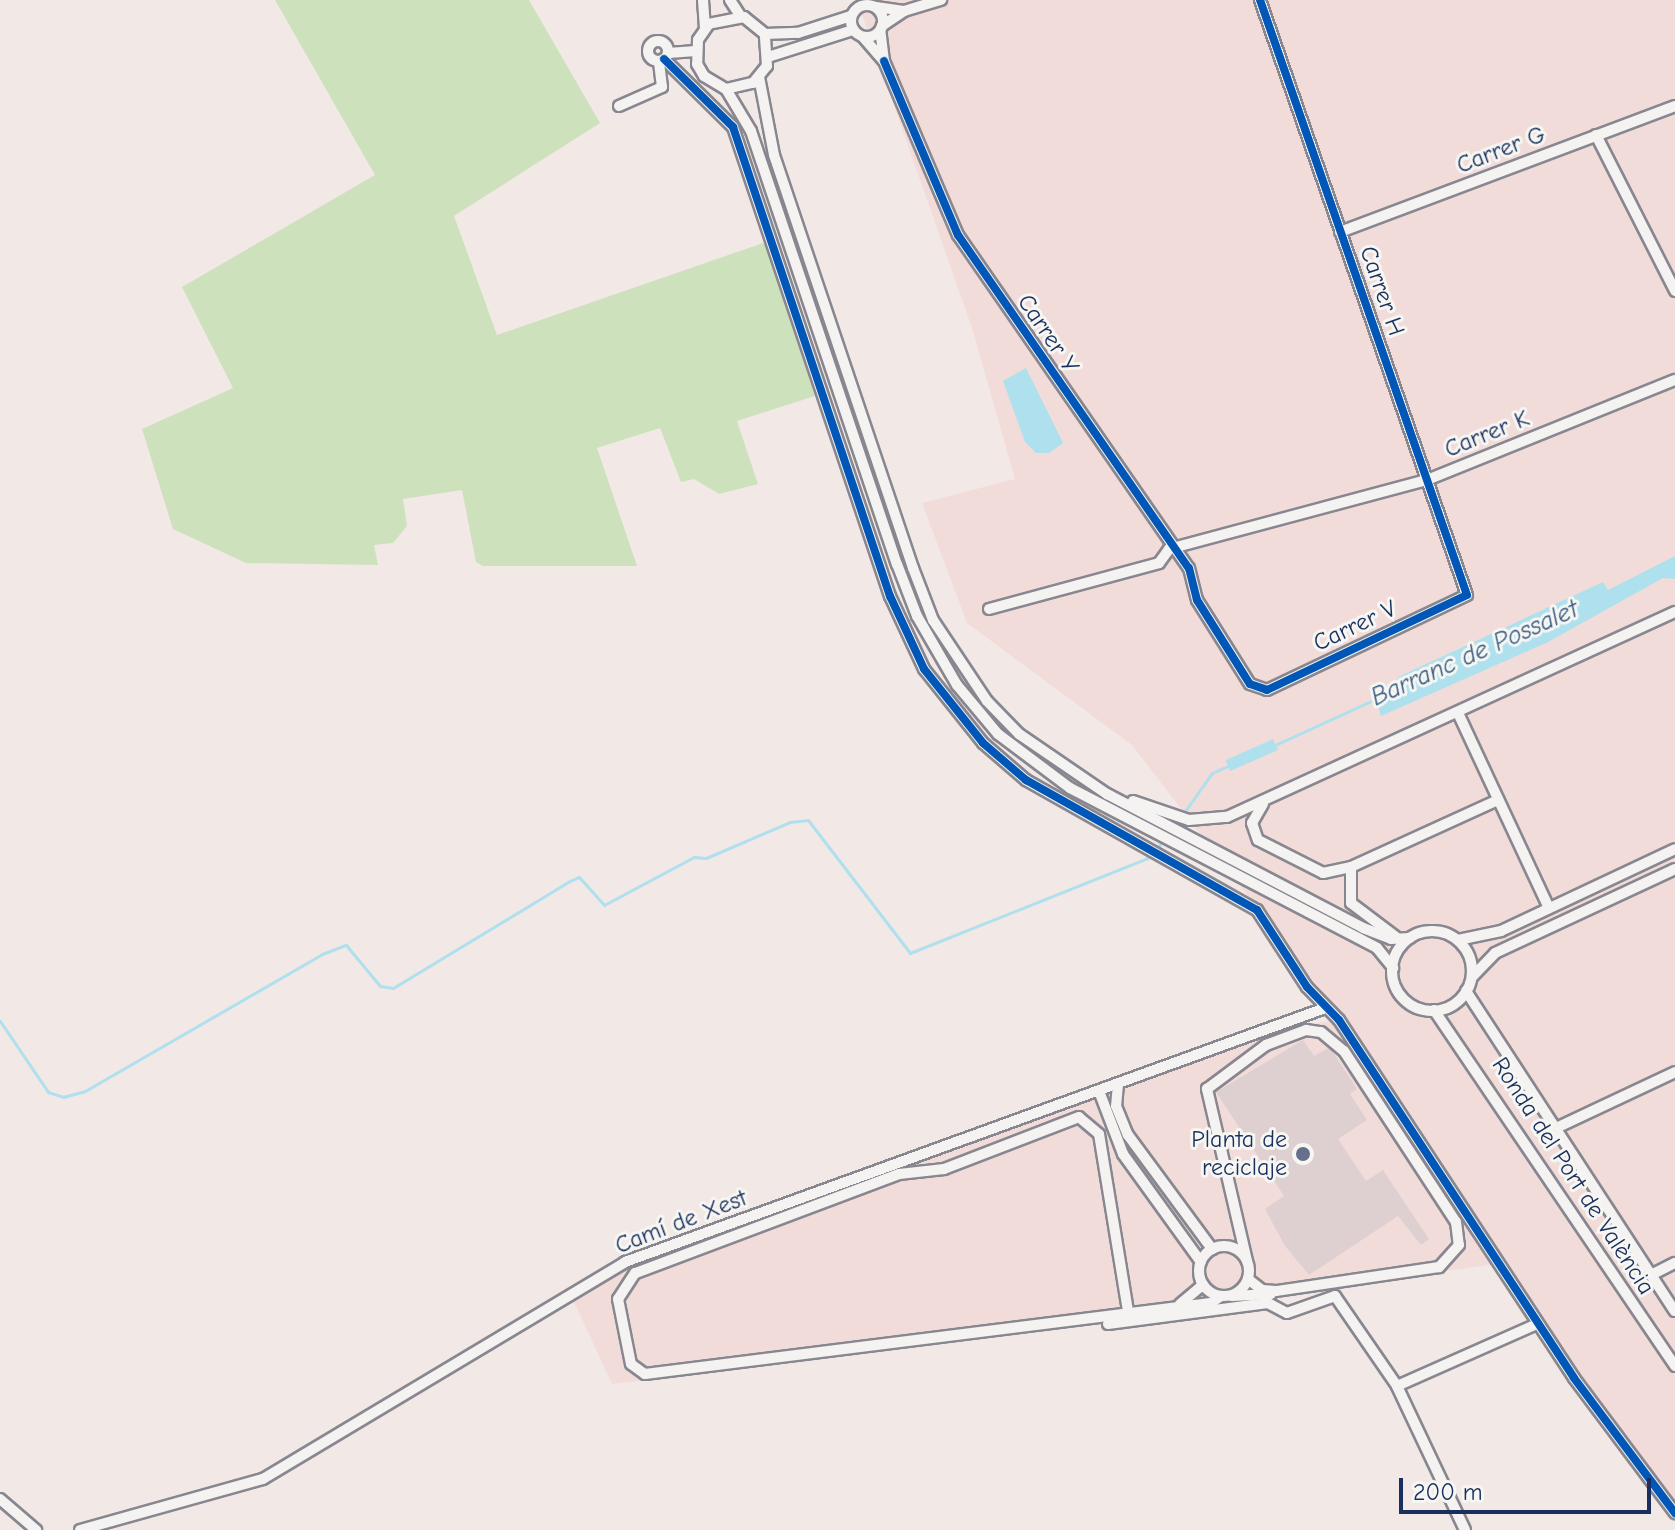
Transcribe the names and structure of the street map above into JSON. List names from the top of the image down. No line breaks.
{"streets":{"street":["Carrer G","Carrer H","Carrer Y","Carrer K","Carrer V","Ronda del Port de València","Camí de Xest"]},"crossings":[["Carrer G","Carrer H"],["Carrer H","Carrer K"],["Carrer H","Carrer V"],["Carrer Y","Carrer K"],["Carrer Y","Carrer V"]],"water":["Barranc de Possalet"],"places":["Planta de reciclaje"],"scale_bar":"200 m"}
